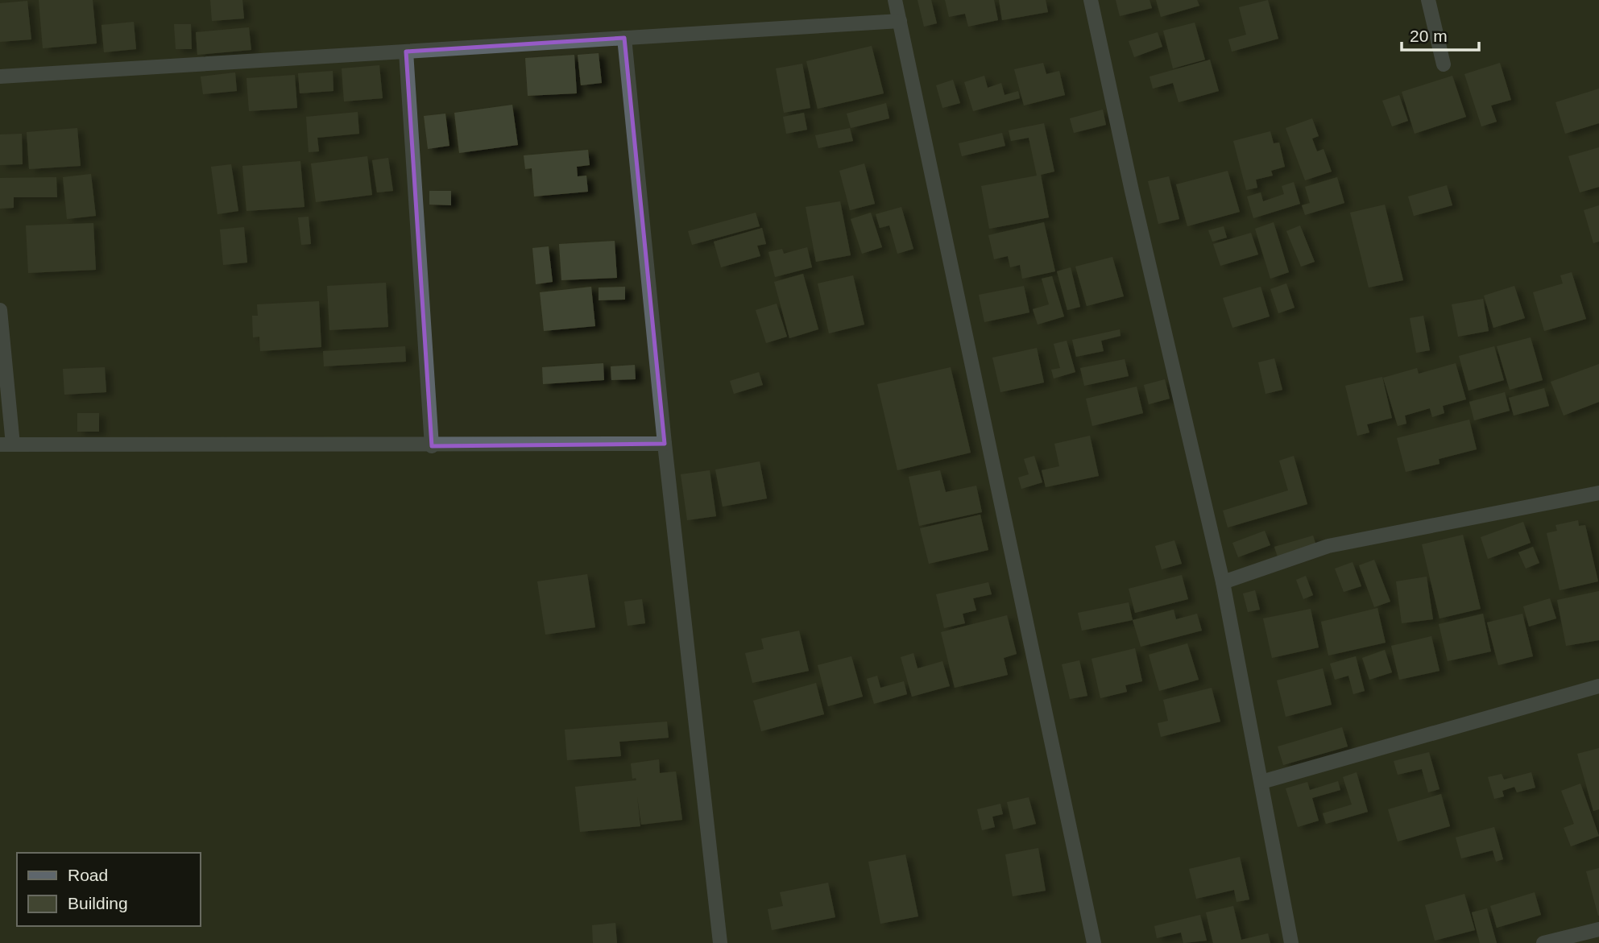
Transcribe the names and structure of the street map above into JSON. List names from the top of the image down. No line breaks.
{"legend":["Road","Building"],"scale_bar":"20 m"}
